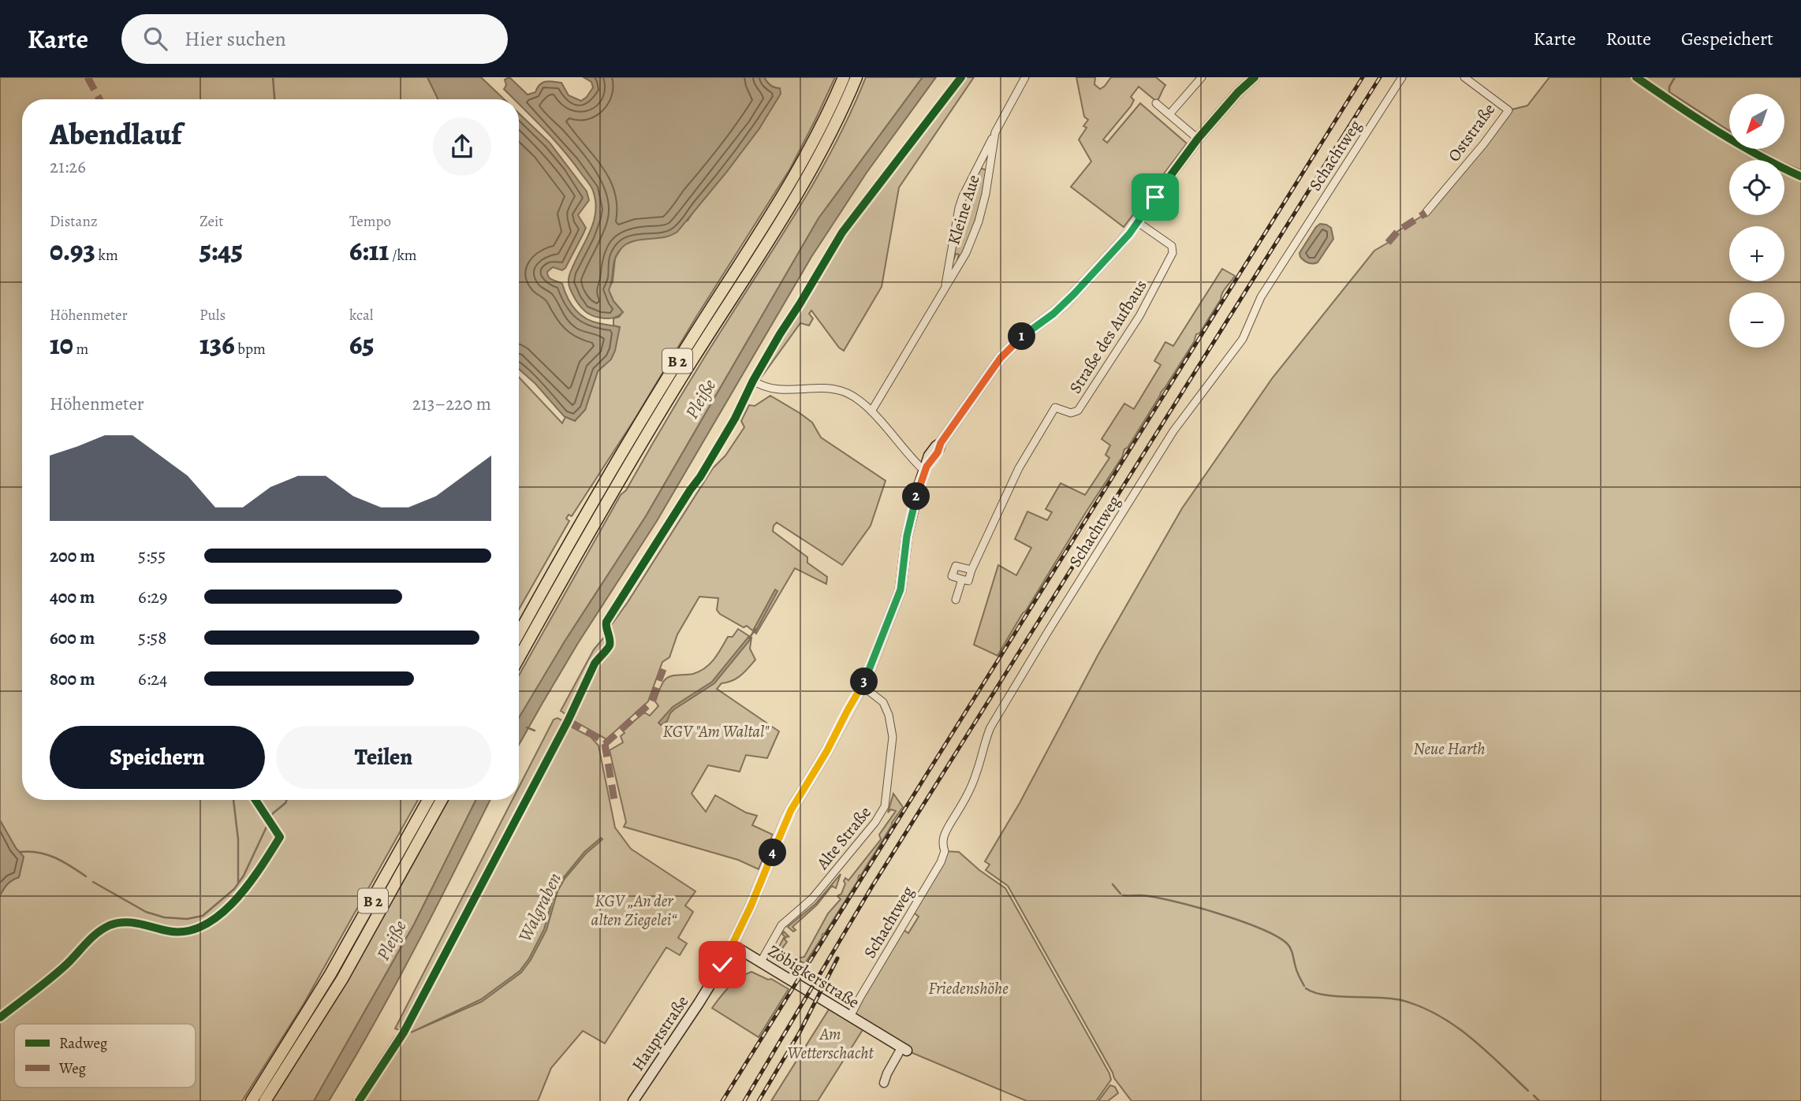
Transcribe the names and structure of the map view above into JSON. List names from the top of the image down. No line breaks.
{"streets":{"highway":["B 2"],"main road":["Zöbigkerstraße","Hauptstraße"],"street":["Oststraße","Schachtweg","Kleine Aue","Straße des Aufbaus","Alte Straße"]},"crossings":[["Schachtweg","Zöbigkerstraße"],["Straße des Aufbaus","Hauptstraße"],["Alte Straße","Zöbigkerstraße"],["Alte Straße","Hauptstraße"],["Zöbigkerstraße","Hauptstraße"]],"water":["Pleiße","Walgraben"],"parks":["KGV \"Am Waltal\"","Neue Harth","KGV „An der alten Ziegelei“","Friedenshöhe","Am Wetterschacht"],"legend":["Radweg","Weg"],"north":"bottom left","page":{"header":"Karte","search":"Hier suchen","nav":["Karte","Route","Gespeichert"],"map_buttons":["+","−"],"heading":["Abendlauf","21:26"],"stats":[["Distanz","0.93 km"],["Zeit","5:45"],["Tempo","6:11 /km"],["Höhenmeter","10 m"],["Puls","136 bpm"],["kcal","65"]],"pins":["1","2","3","4"],"chart":["Höhenmeter","213–220 m"],"list":[{"name":"200 m","note":"5:55"},{"name":"400 m","note":"6:29"},{"name":"600 m","note":"5:58"},{"name":"800 m","note":"6:24"}],"buttons":["Speichern","Teilen"]}}
